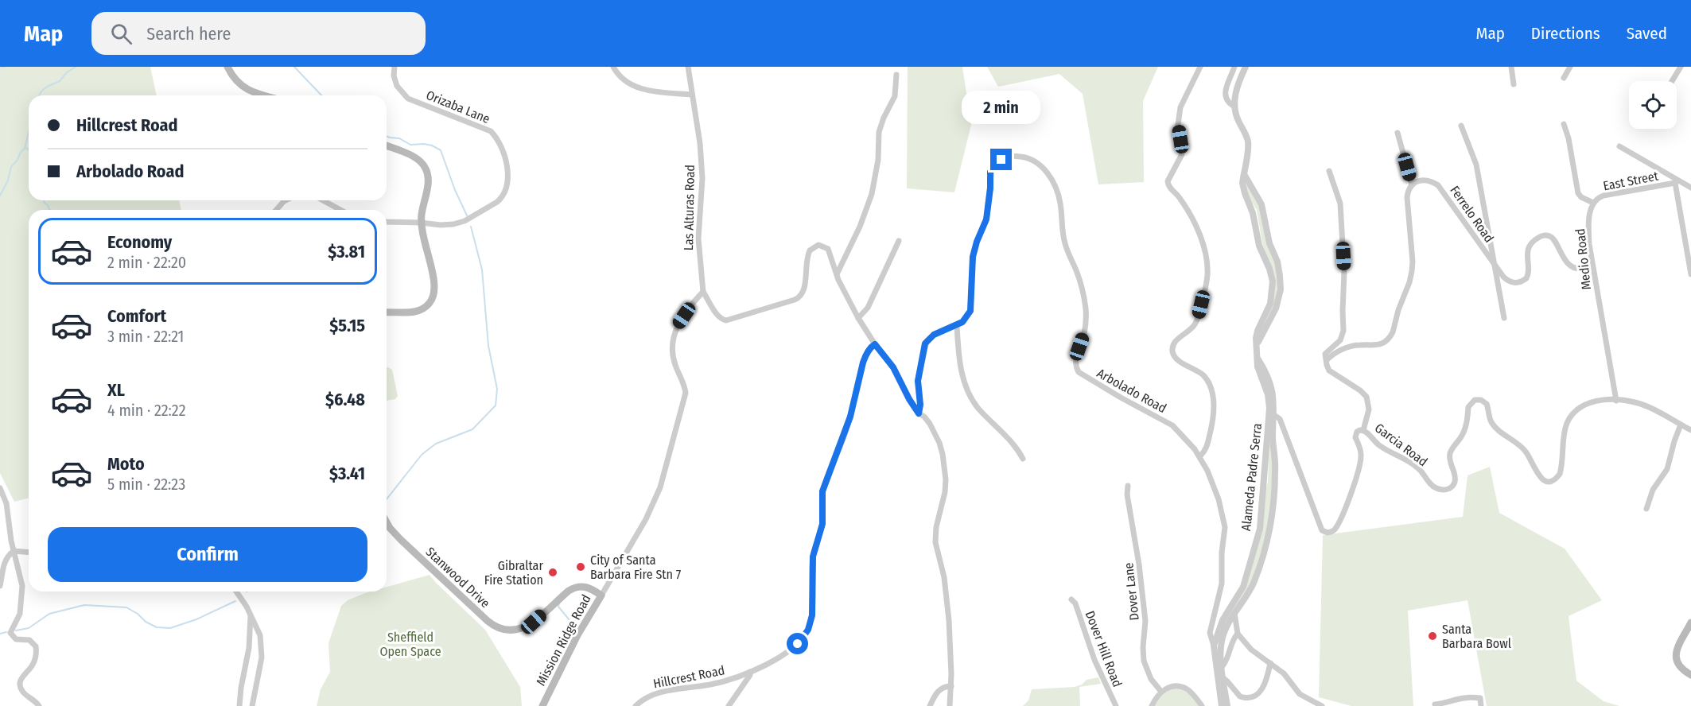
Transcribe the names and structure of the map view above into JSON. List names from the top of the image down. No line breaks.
{"streets":{"main road":["Stanwood Drive","Mission Ridge Road"],"street":["Orizaba Lane","East Street","Las Alturas Road","Ferrelo Road","Medio Road","Arbolado Road","Garcia Road","Alameda Padre Serra","Dover Lane","Dover Hill Road","Hillcrest Road"]},"crossings":[["East Street","Medio Road"],["Las Alturas Road","Mission Ridge Road"],["Ferrelo Road","Medio Road"],["Medio Road","Garcia Road"],["Arbolado Road","Alameda Padre Serra"],["Garcia Road","Alameda Padre Serra"],["Stanwood Drive","Mission Ridge Road"]],"parks":["Sheffield Open Space"],"places":["City of Santa Barbara Fire Stn 7","Gibraltar Fire Station","Santa Barbara Bowl"],"page":{"header":"Map","search":"Search here","nav":["Map","Directions","Saved"],"bubble":"2 min","banner":["Hillcrest Road","Arbolado Road"],"list":[{"name":"Economy","note":"2 min · 22:20","value":"$3.81"},{"name":"Comfort","note":"3 min · 22:21","value":"$5.15"},{"name":"XL","note":"4 min · 22:22","value":"$6.48"},{"name":"Moto","note":"5 min · 22:23","value":"$3.41"}],"buttons":"Confirm"}}
